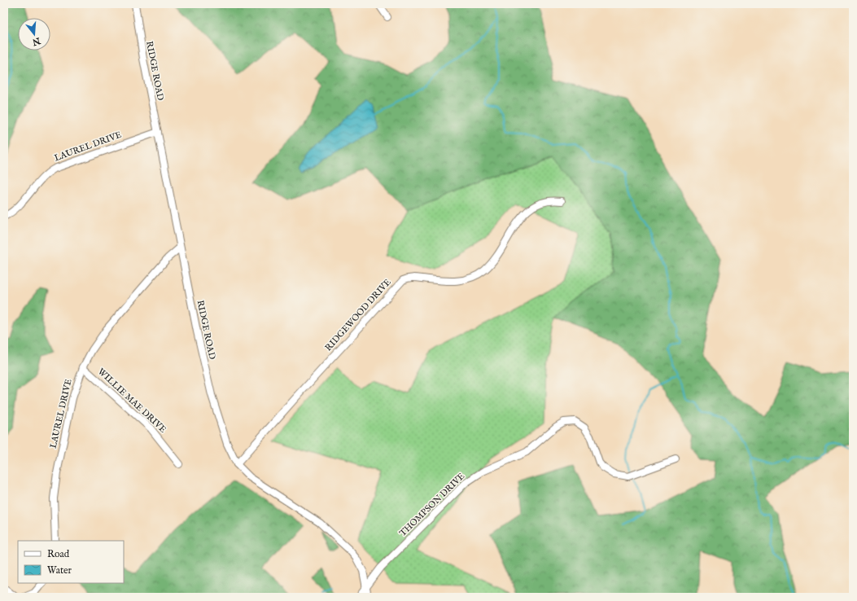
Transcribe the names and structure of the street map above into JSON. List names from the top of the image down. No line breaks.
{"streets":{"street":["RIDGE ROAD","LAUREL DRIVE","RIDGEWOOD DRIVE","WILLIE MAE DRIVE","THOMPSON DRIVE"]},"crossings":[["RIDGE ROAD","LAUREL DRIVE"],["RIDGE ROAD","RIDGEWOOD DRIVE"],["RIDGE ROAD","THOMPSON DRIVE"],["LAUREL DRIVE","WILLIE MAE DRIVE"]],"legend":["Road","Water"],"north":"bottom"}
